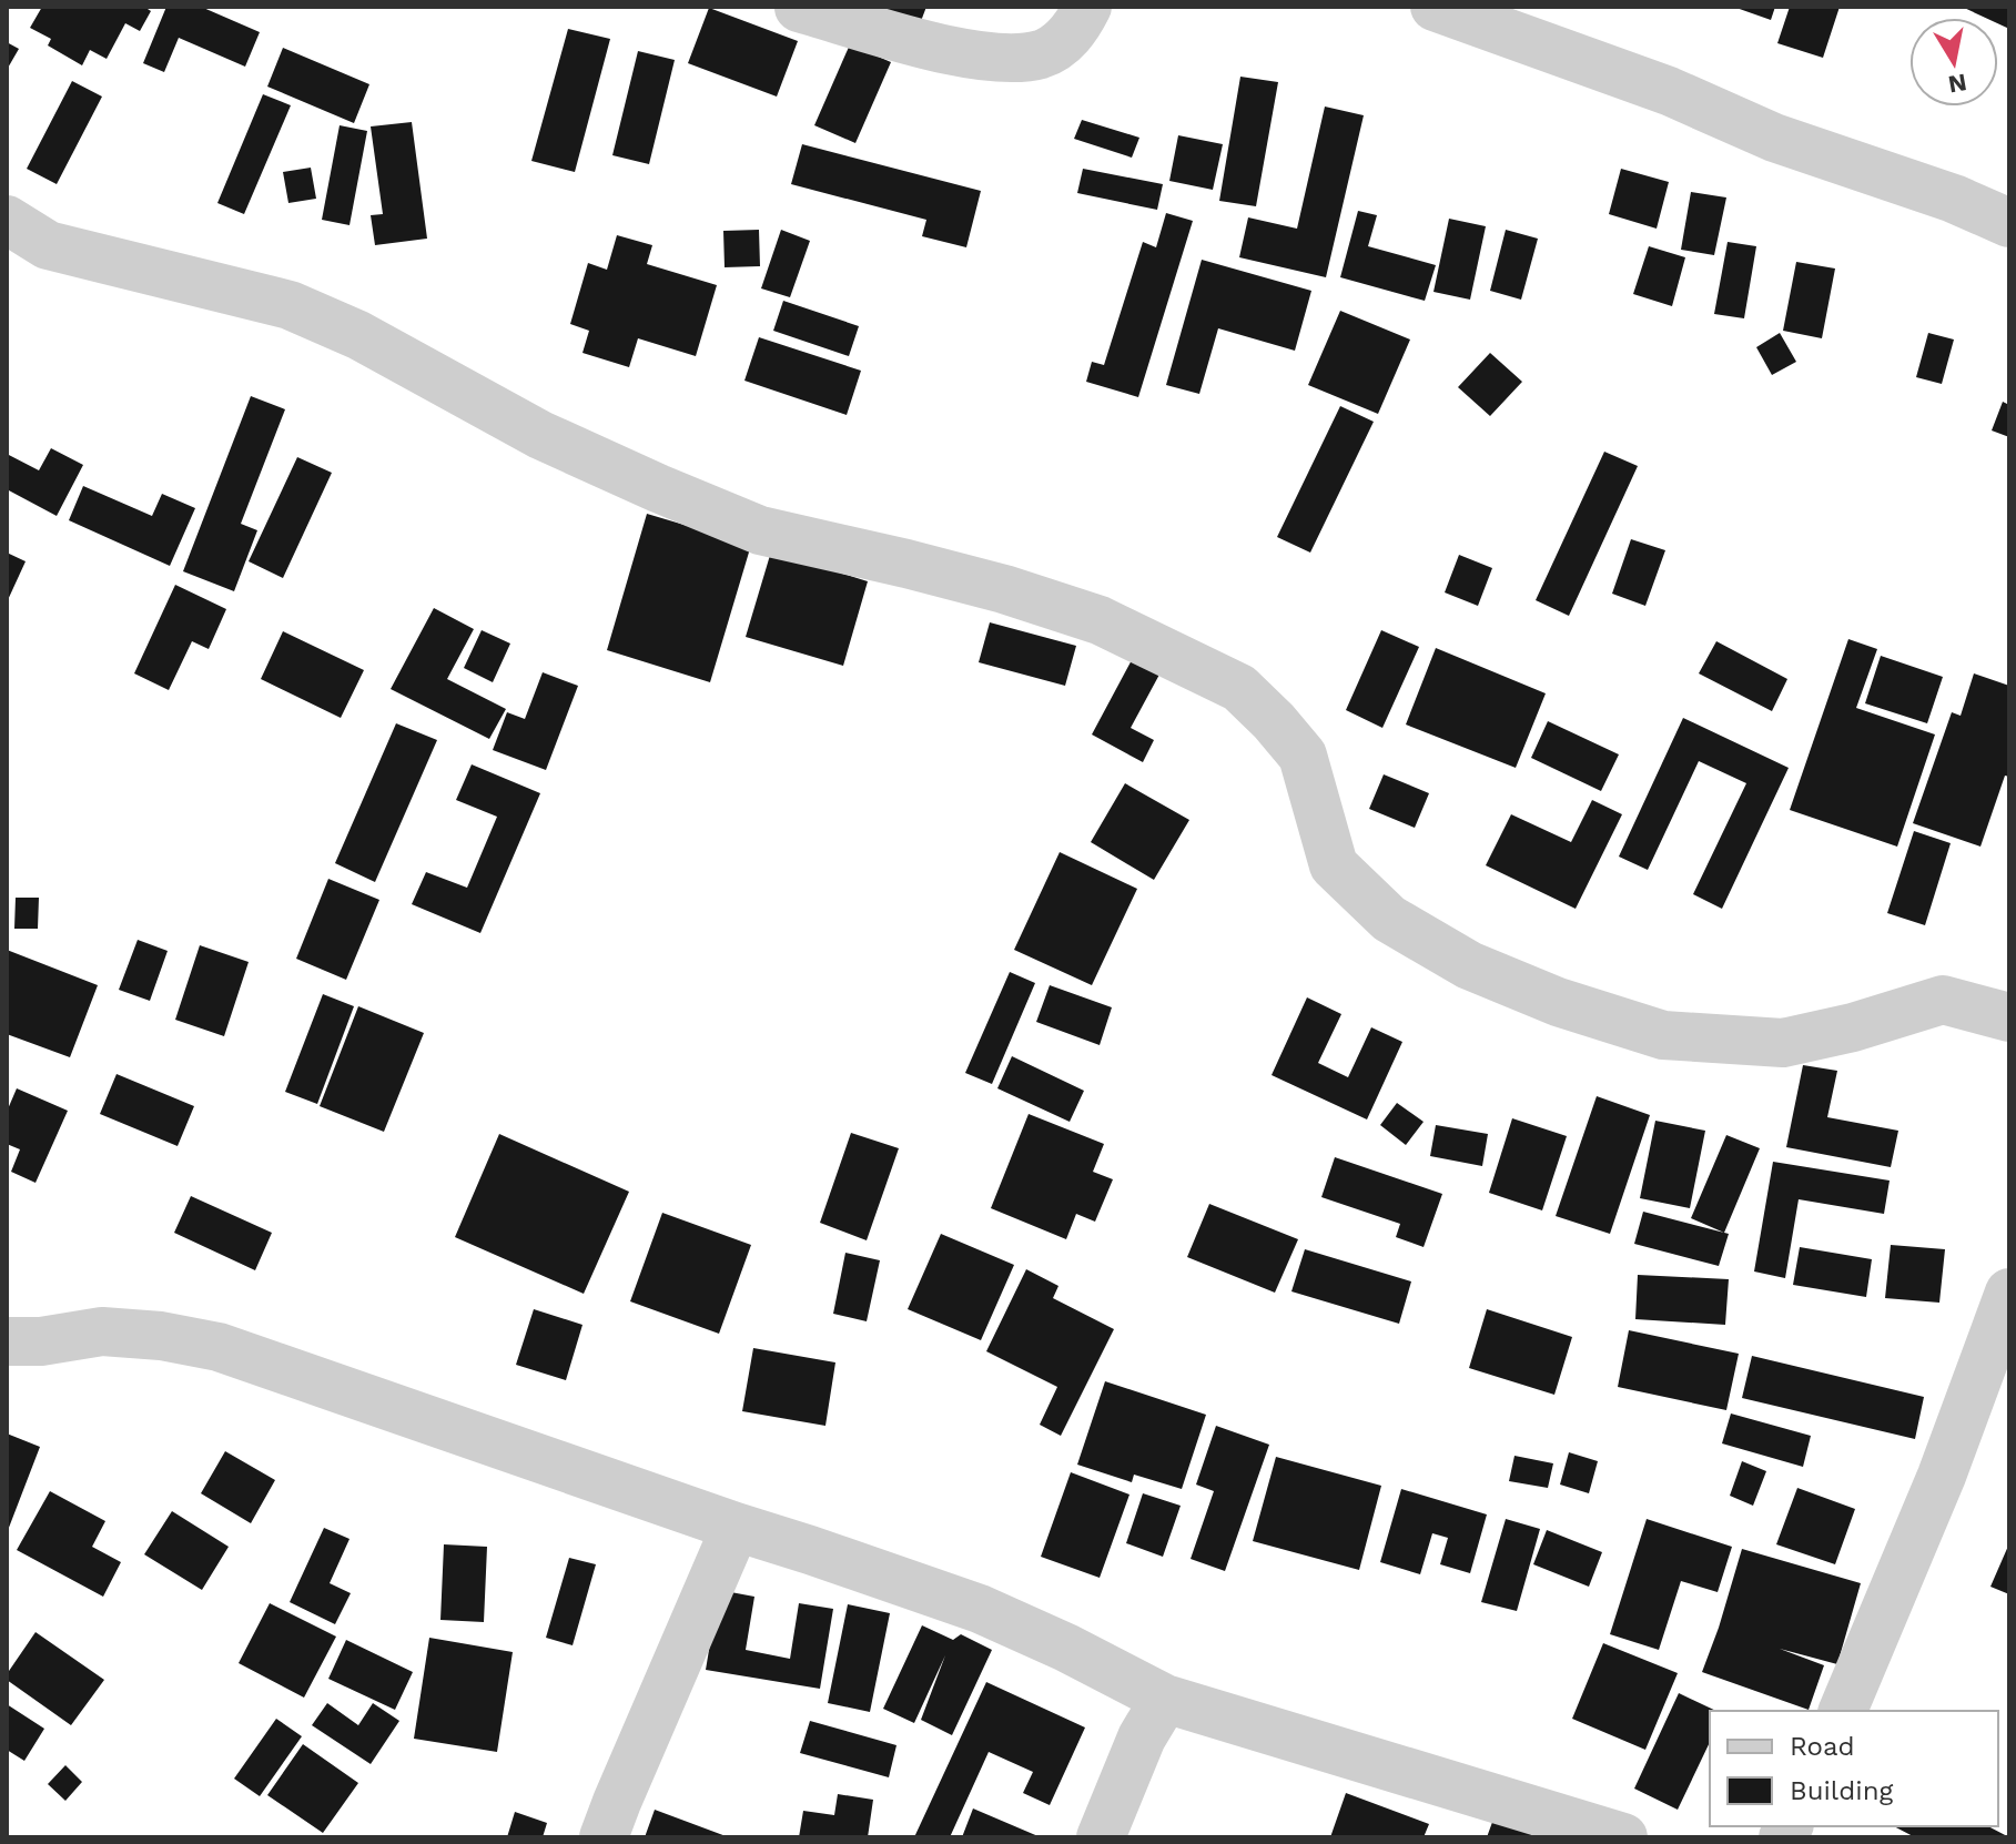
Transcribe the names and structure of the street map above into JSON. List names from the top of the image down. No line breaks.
{"legend":["Road","Building"],"north":"bottom"}
